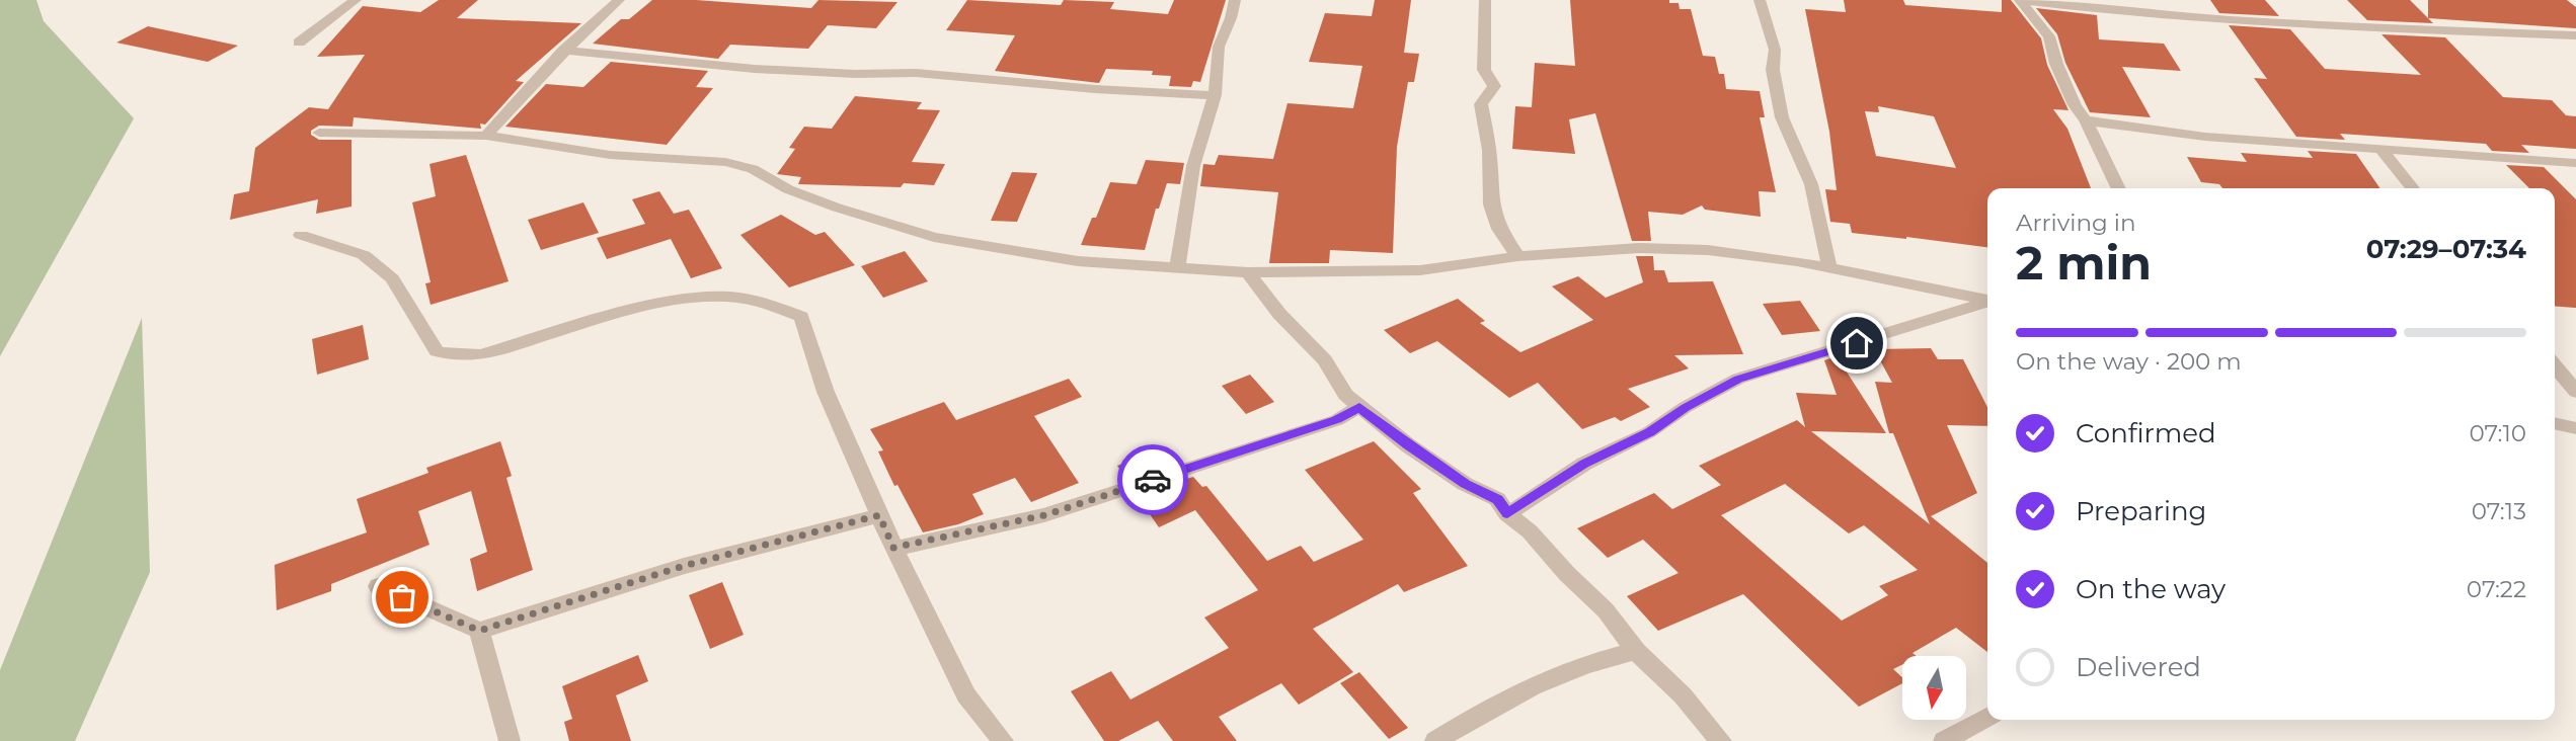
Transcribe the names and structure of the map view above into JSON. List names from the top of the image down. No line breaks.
{"north":"bottom","page":{"heading":["2 min","Arriving in","07:29–07:34"],"bar":"On the way · 200 m","list":[["Confirmed","07:10"],["Preparing","07:13"],["On the way","07:22"],"Delivered"]}}
